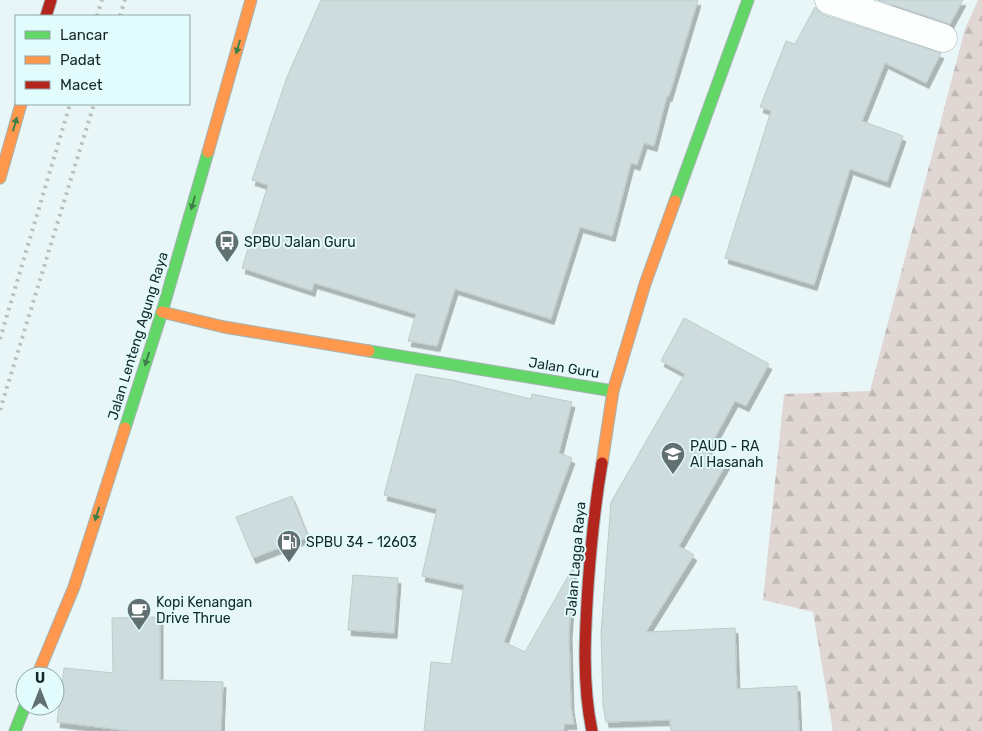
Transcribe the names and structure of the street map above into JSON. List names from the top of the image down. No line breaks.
{"streets":{"street":["Jalan Lenteng Agung Raya","Jalan Guru","Jalan Lagga Raya"]},"crossings":[["Jalan Lenteng Agung Raya","Jalan Guru"],["Jalan Guru","Jalan Lagga Raya"]],"one_way":["Jalan Lenteng Agung Raya"],"places":{"bus stop":["SPBU Jalan Guru"],"school or university":["PAUD - RA Al Hasanah"],"fuel station":["SPBU 34 - 12603"],"cafe":["Kopi Kenangan Drive Thrue"]},"legend":["Lancar","Padat","Macet"],"north":"top"}
